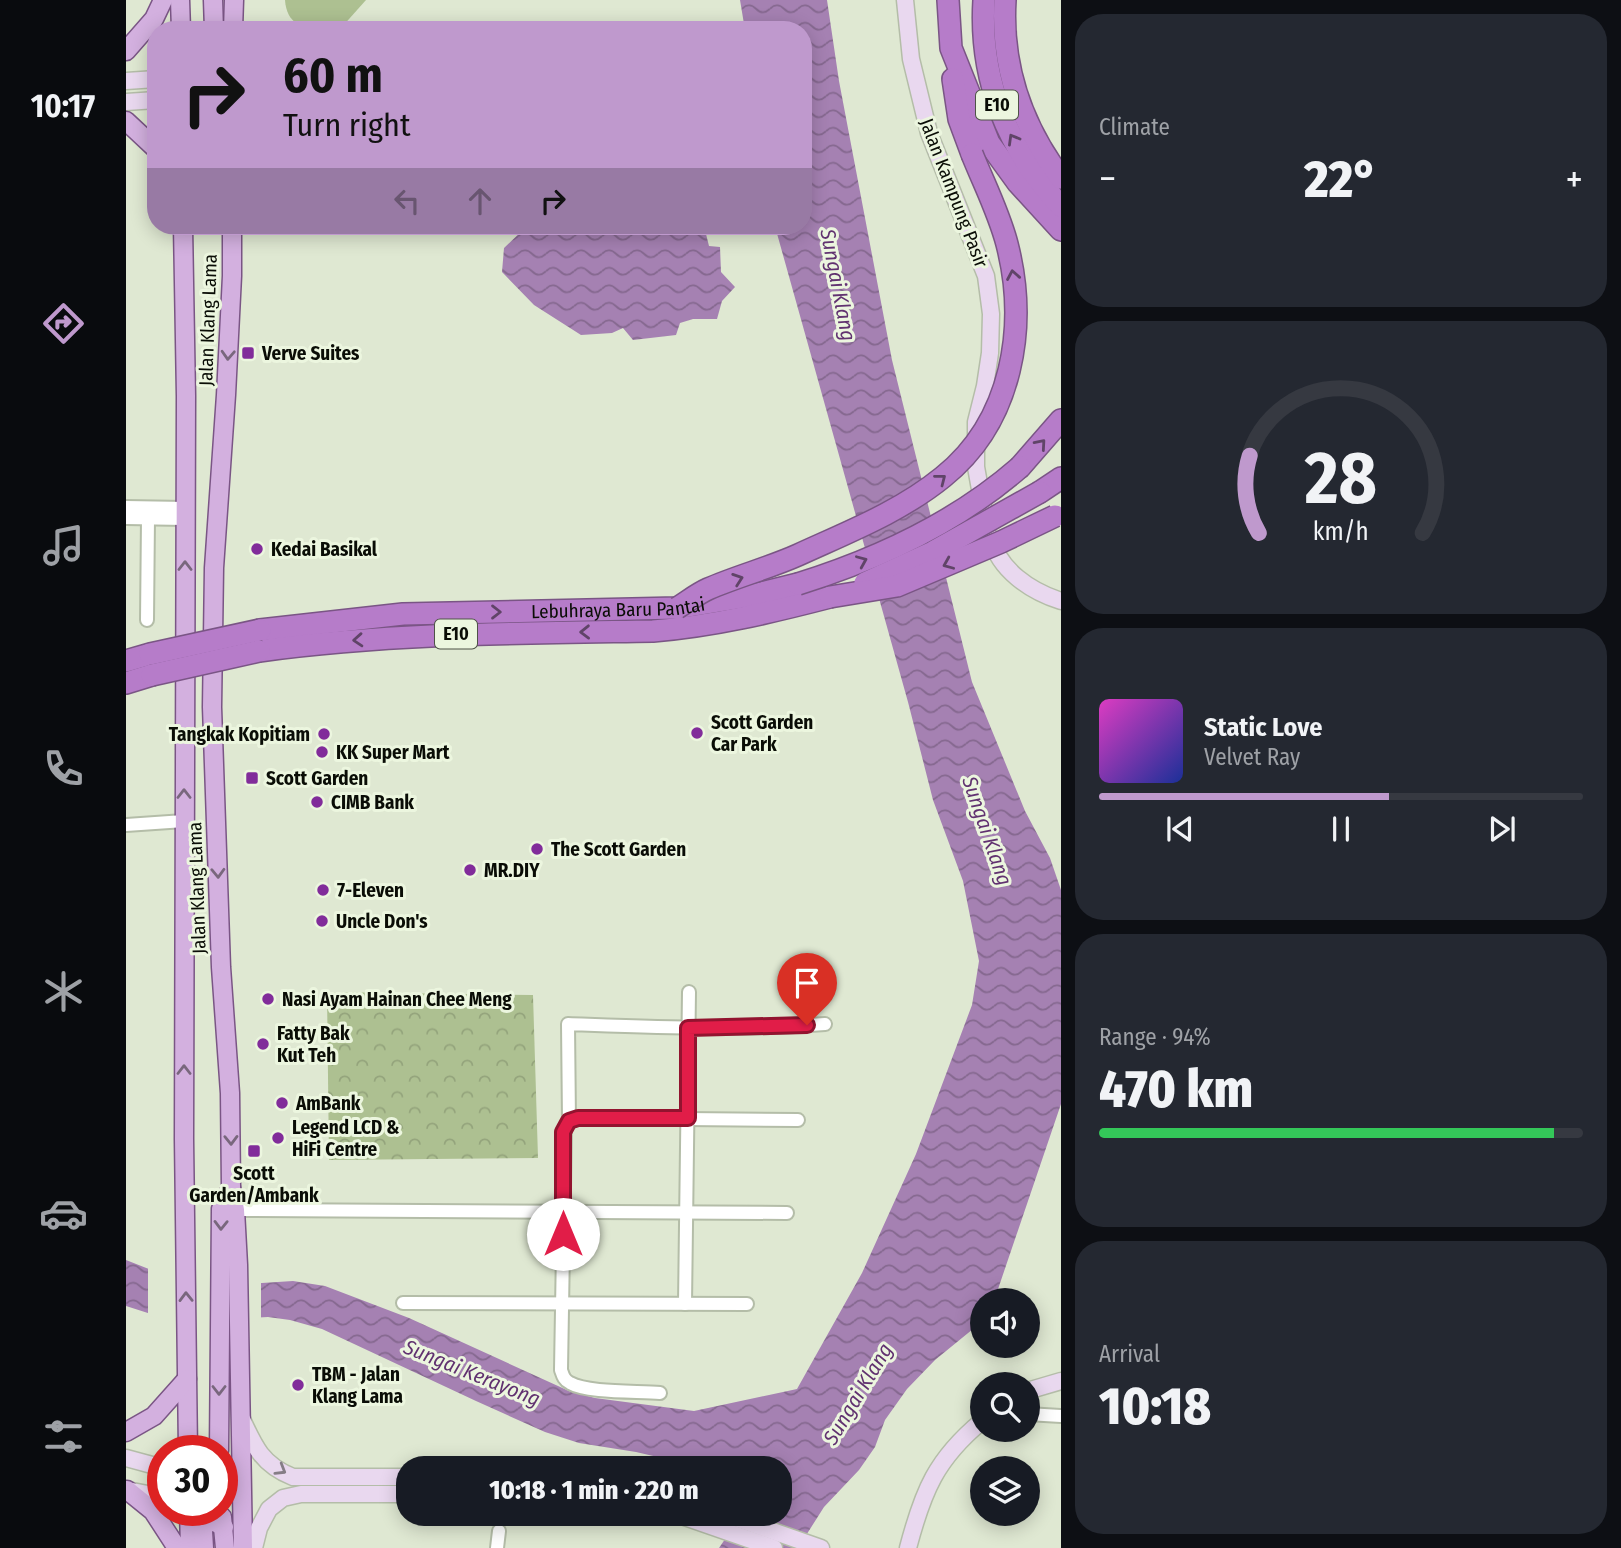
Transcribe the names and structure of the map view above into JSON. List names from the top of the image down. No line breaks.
{"streets":{"highway":["E10","Lebuhraya Baru Pantai"],"main road":["Jalan Klang Lama"],"street":["Jalan Kampung Pasir"]},"water":["Sungai Klang","Sungai Kerayong"],"places":{"transit":["Verve Suites","Scott Garden","Scott Garden/Ambank"],"other":["Kedai Basikal","Scott Garden Car Park","Tangkak Kopitiam","KK Super Mart","CIMB Bank","The Scott Garden","MR.DIY","7-Eleven","Uncle Don's","Nasi Ayam Hainan Chee Meng","Fatty Bak Kut Teh","AmBank","Legend LCD & HiFi Centre","TBM - Jalan Klang Lama"]},"page":{"tabs":"10:17","tile":["Climate",["Range · 94%","470 km"],["Arrival","10:18"]],"turn":["60 m","Turn right"],"heat":["−","22°","+"],"song":["Static Love","Velvet Ray"],"limit":"30","trip":"10:18 · 1 min · 220 m","gauge":["28","km/h"]}}
